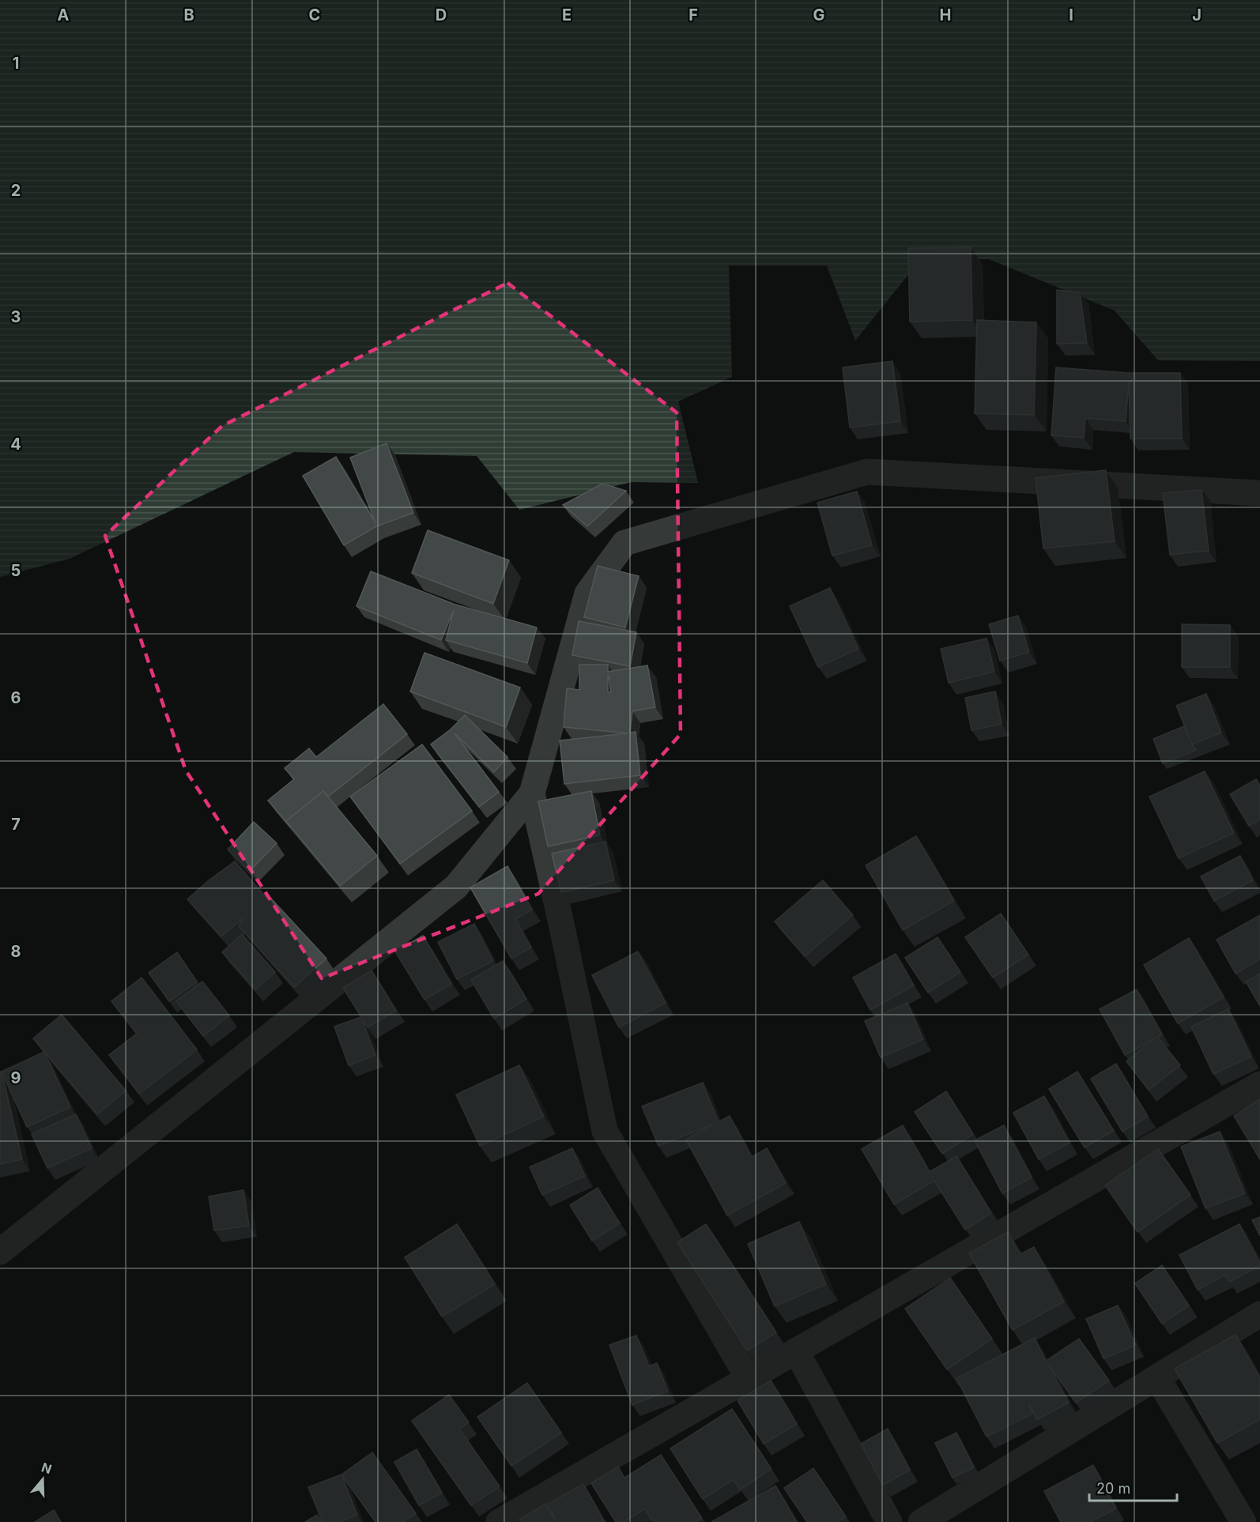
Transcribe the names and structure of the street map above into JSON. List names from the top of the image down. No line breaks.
{"scale_bar":"20 m","north":"top","grid":{"columns":["A","B","C","D","E","F","G","H","I","J"],"rows":["1","2","3","4","5","6","7","8","9"]}}
